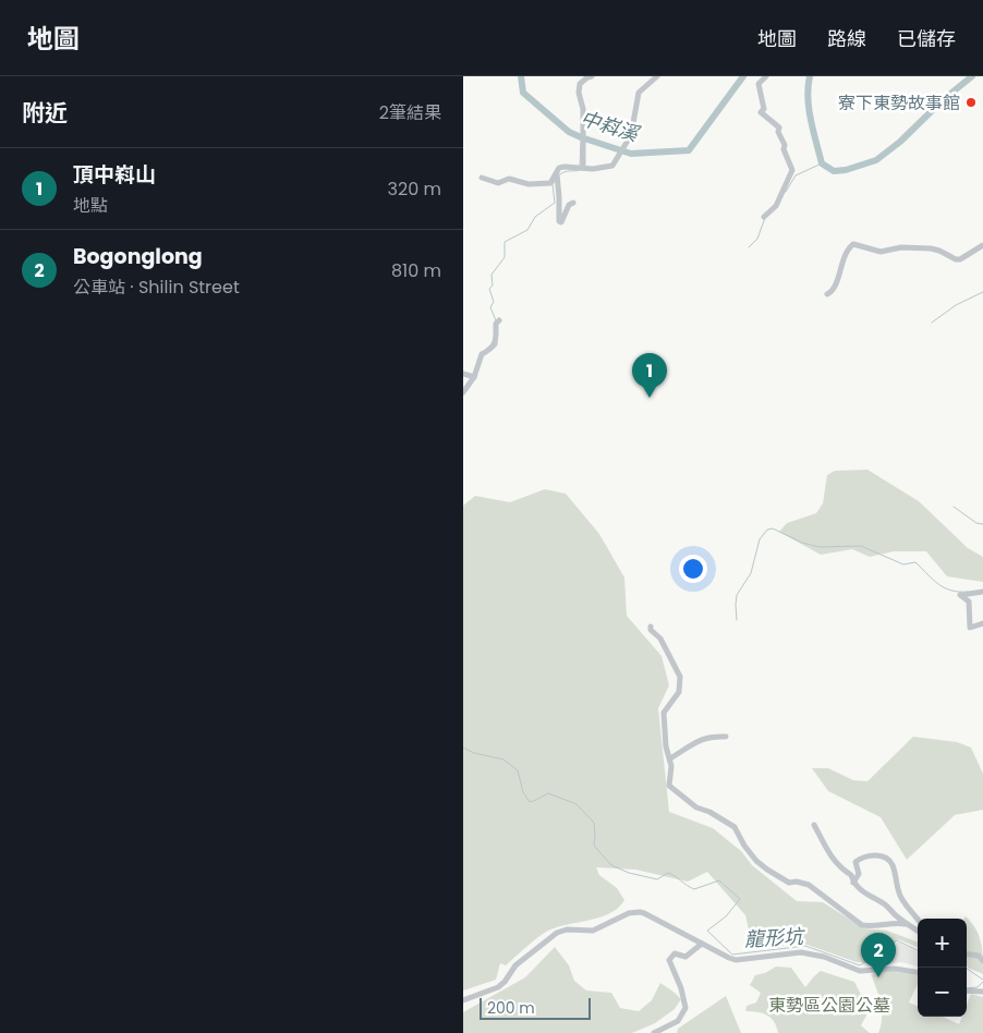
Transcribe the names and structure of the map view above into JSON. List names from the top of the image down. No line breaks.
{"water":["中嵙溪","龍形坑"],"parks":["東勢區公園公墓"],"places":["寮下東勢故事館"],"scale_bar":"200 m","page":{"header":"地圖","nav":["地圖","路線","已儲存"],"heading":["附近","2筆結果"],"list":[{"mark":"1","name":"頂中嵙山","note":"地點","value":"320 m"},{"mark":"2","name":"Bogonglong","note":"公車站 · Shilin Street","value":"810 m"}],"pins":["1","2"],"map_buttons":["+","−"],"scale":"200 m"}}
